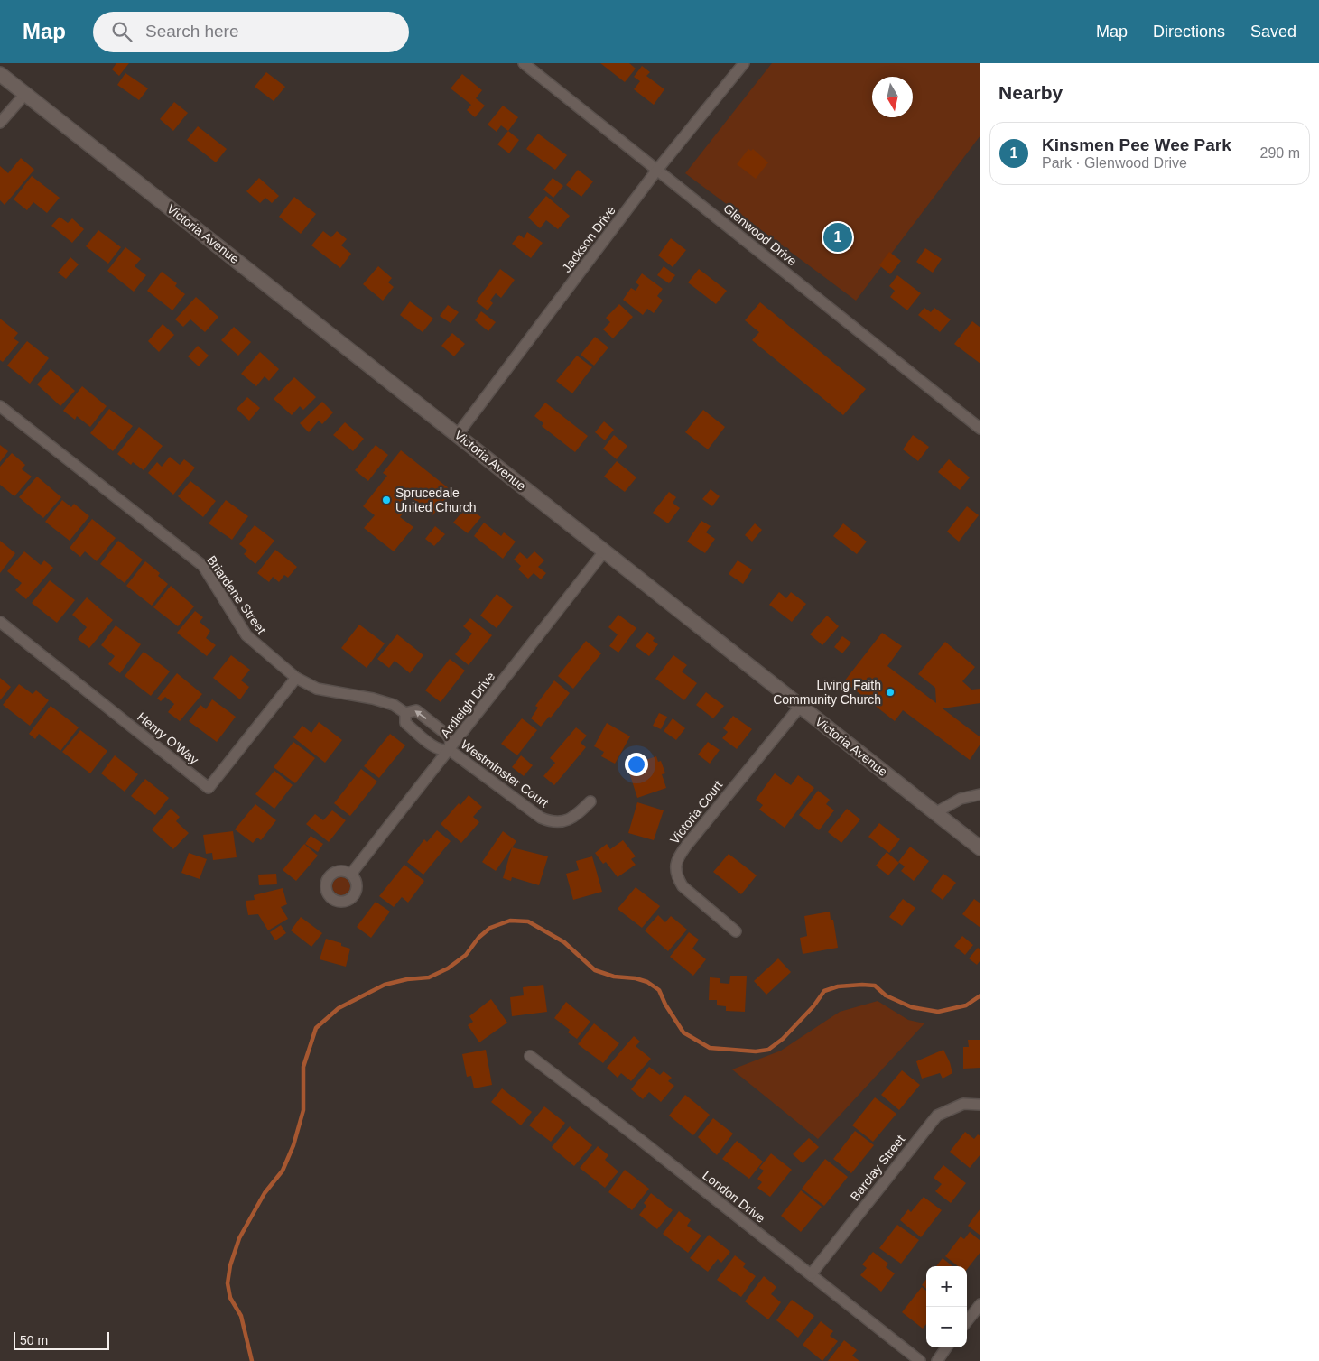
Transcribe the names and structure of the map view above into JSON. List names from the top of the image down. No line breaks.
{"streets":{"street":["Victoria Avenue","Glenwood Drive","Jackson Drive","Briardene Street","Ardleigh Drive","Henry O'Way","Westminster Court","Victoria Court","Barclay Street","London Drive"]},"crossings":[["Victoria Avenue","Jackson Drive"],["Victoria Avenue","Ardleigh Drive"],["Victoria Avenue","Victoria Court"],["Glenwood Drive","Jackson Drive"],["Briardene Street","Ardleigh Drive"],["Briardene Street","Henry O'Way"],["Briardene Street","Westminster Court"],["Ardleigh Drive","Westminster Court"],["Barclay Street","London Drive"]],"places":["Sprucedale United Church","Living Faith Community Church"],"scale_bar":"50 m","north":"bottom","page":{"header":"Map","search":"Search here","nav":["Map","Directions","Saved"],"heading":"Nearby","list":[{"mark":"1","name":"Kinsmen Pee Wee Park","note":"Park · Glenwood Drive","value":"290 m"}],"pins":"1","map_buttons":["+","−"],"scale":"50 m"}}
